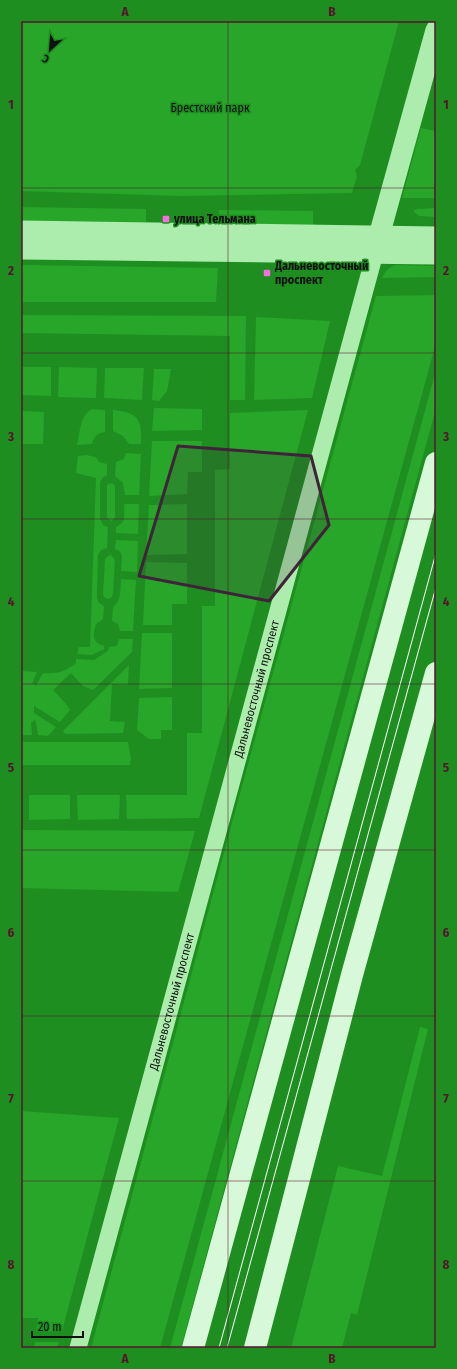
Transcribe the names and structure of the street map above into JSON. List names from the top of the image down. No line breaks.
{"streets":{"street":["Дальневосточный проспект"]},"parks":["Брестский парк"],"places":{"transit":["улица Тельмана","Дальневосточный проспект"]},"scale_bar":"20 m","north":"bottom left","grid":{"columns":["A","B"],"rows":["1","2","3","4","5","6","7","8"]}}
